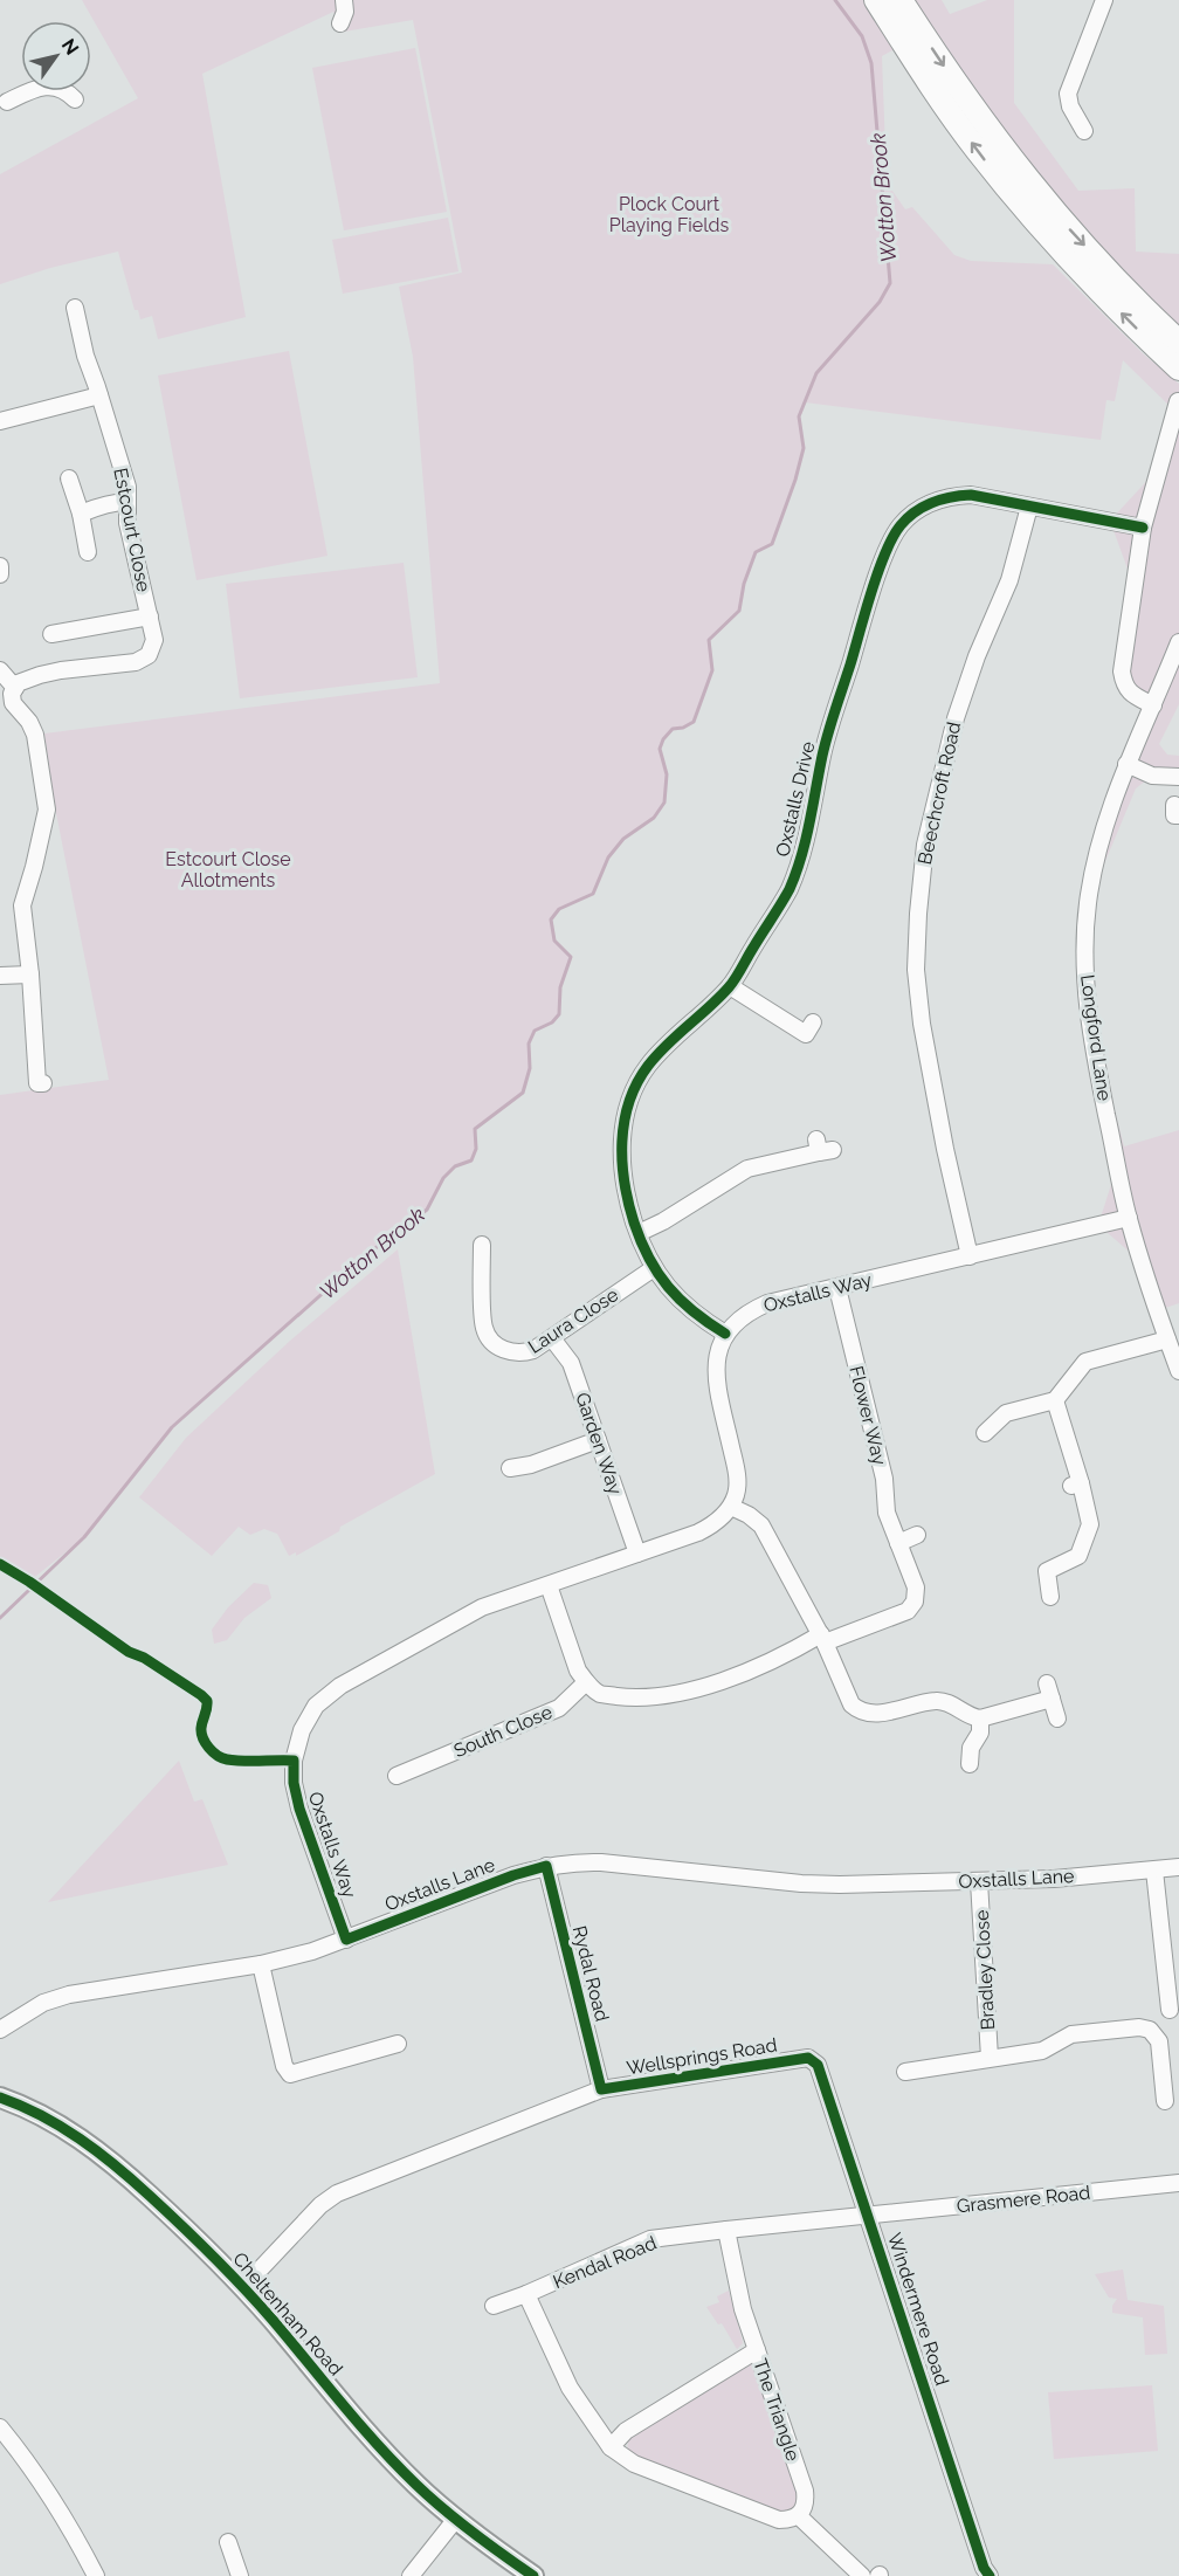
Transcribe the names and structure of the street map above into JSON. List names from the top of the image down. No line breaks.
{"streets":{"main road":["Cheltenham Road"],"street":["Estcourt Close","Beechcroft Road","Oxstalls Drive","Longford Lane","Oxstalls Way","Laura Close","Flower Way","Garden Way","South Close","Oxstalls Lane","Bradley Close","Rydal Road","Wellsprings Road","Grasmere Road","Kendal Road","Windermere Road","The Triangle"]},"crossings":[["Beechcroft Road","Oxstalls Drive"],["Beechcroft Road","Oxstalls Way"],["Oxstalls Drive","Oxstalls Way"],["Oxstalls Drive","Laura Close"],["Longford Lane","Oxstalls Way"],["Oxstalls Way","Flower Way"],["Oxstalls Way","Garden Way"],["Oxstalls Way","Oxstalls Lane"],["Laura Close","Garden Way"],["Oxstalls Lane","Bradley Close"],["Oxstalls Lane","Rydal Road"],["Rydal Road","Wellsprings Road"],["Wellsprings Road","Windermere Road"],["Wellsprings Road","Cheltenham Road"],["Grasmere Road","Kendal Road"],["Grasmere Road","Windermere Road"],["Kendal Road","Windermere Road"]],"water":["Wotton Brook"],"parks":["Plock Court Playing Fields","Estcourt Close Allotments"],"north":"top right"}
